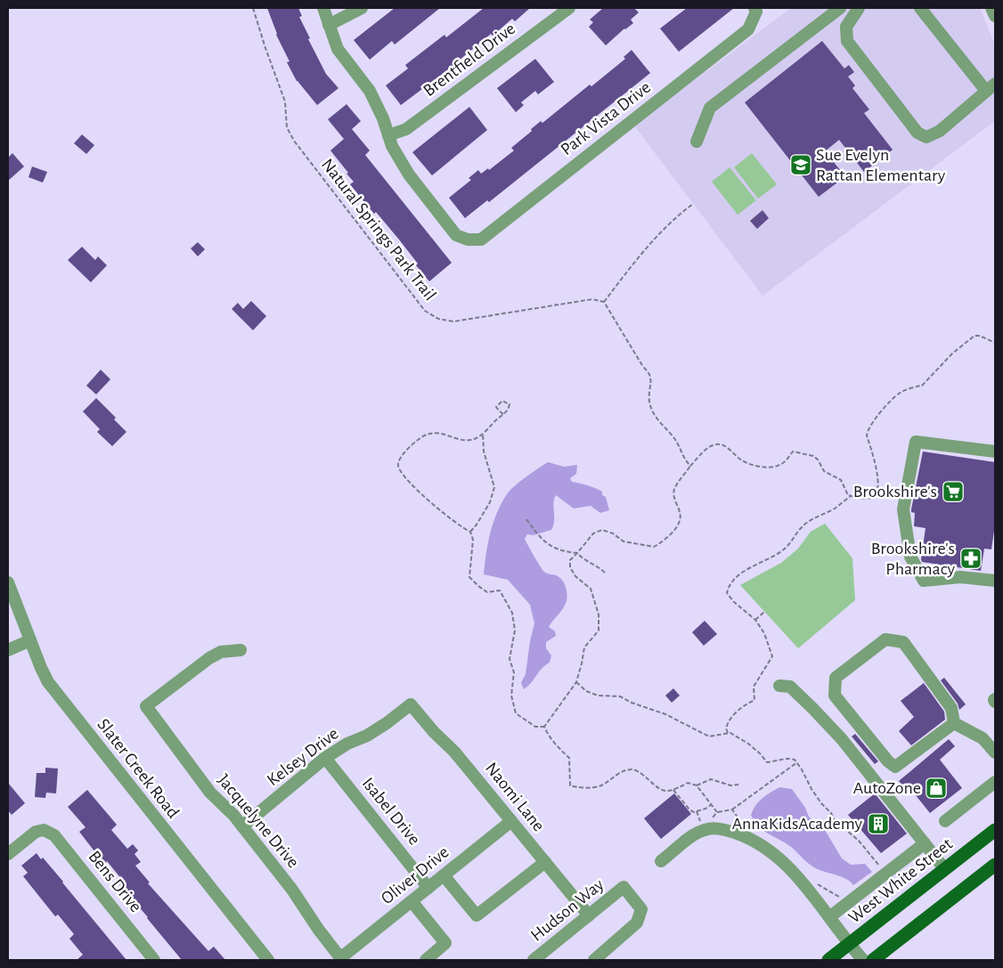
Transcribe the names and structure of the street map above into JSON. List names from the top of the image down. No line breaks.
{"streets":{"main road":["West White Street"],"street":["Brentfield Drive","Park Vista Drive","Kelsey Drive","Slater Creek Road","Naomi Lane","Isabel Drive","Jacquelyne Drive","Oliver Drive","Bens Drive","Hudson Way"],"path":["Natural Springs Park Trail"]},"crossings":[["Brentfield Drive","Park Vista Drive"],["Kelsey Drive","Naomi Lane"],["Kelsey Drive","Isabel Drive"],["Kelsey Drive","Jacquelyne Drive"],["Naomi Lane","Oliver Drive"],["Naomi Lane","Hudson Way"],["Isabel Drive","Oliver Drive"],["Jacquelyne Drive","Oliver Drive"]],"places":{"school or university":["Sue Evelyn Rattan Elementary"],"supermarket":["Brookshire's"],"pharmacy":["Brookshire's Pharmacy"],"shop":["AutoZone"],"building":["AnnaKidsAcademy"]}}
